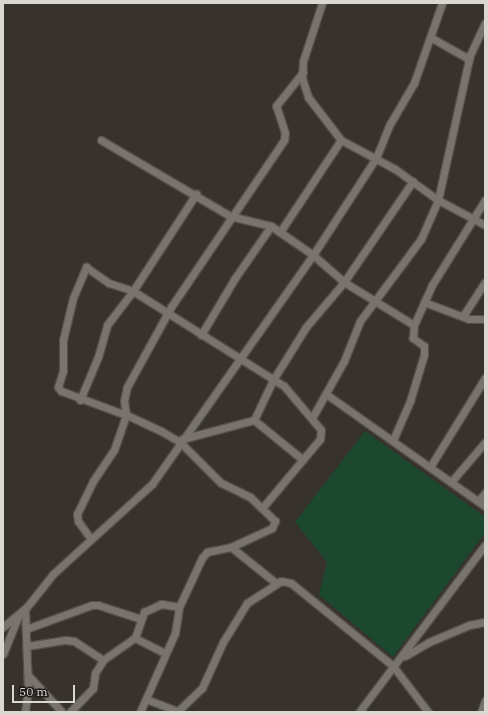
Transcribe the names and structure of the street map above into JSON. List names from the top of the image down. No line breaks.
{"scale_bar":"50 m"}
